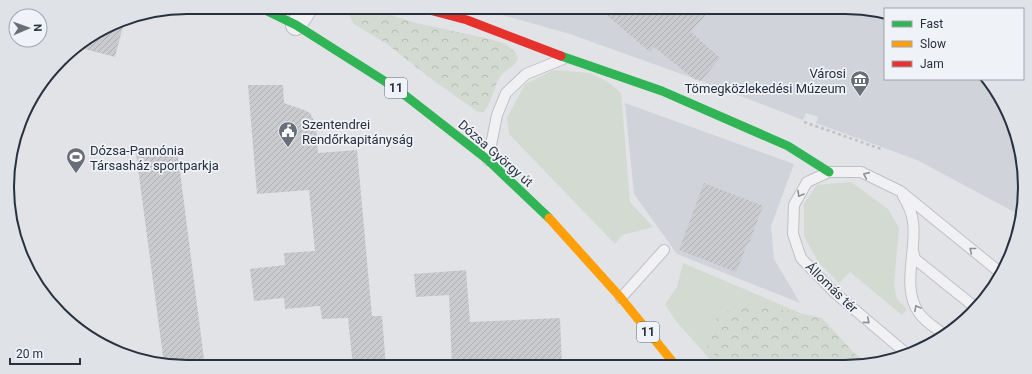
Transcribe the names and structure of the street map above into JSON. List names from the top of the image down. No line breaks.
{"streets":{"main road":["11","Dózsa György út"],"lane":["Állomás tér"]},"places":{"museum":["Városi Tömegközlekedési Múzeum"],"public building":["Szentendrei Rendőrkapitányság"],"sports":["Dózsa-Pannónia Társasház sportparkja"]},"legend":["Fast","Slow","Jam"],"scale_bar":"20 m","north":"right"}
